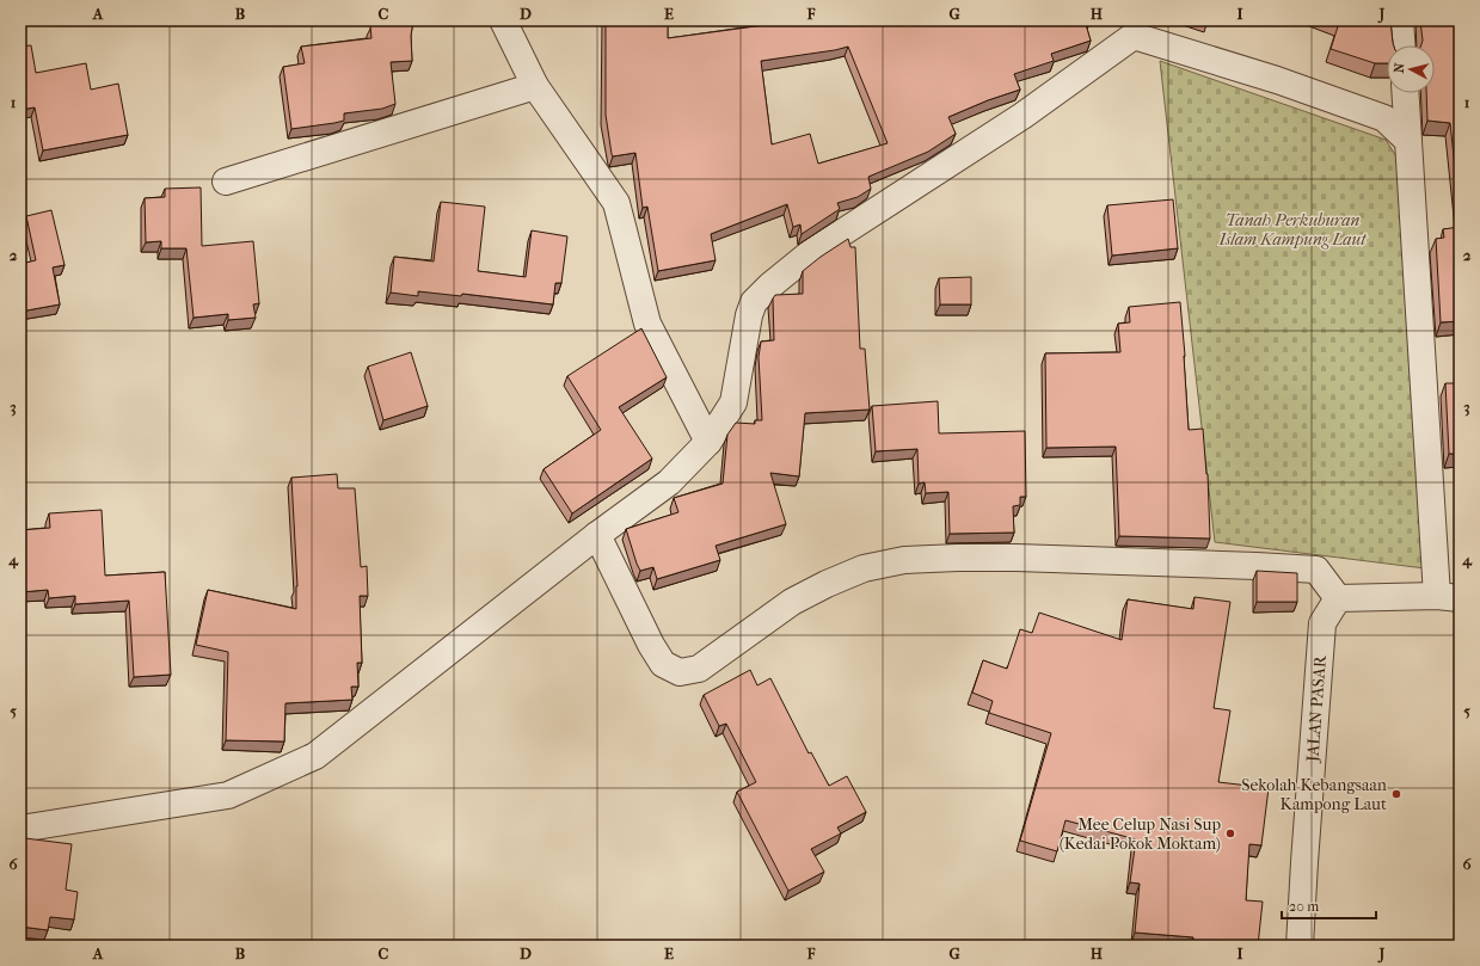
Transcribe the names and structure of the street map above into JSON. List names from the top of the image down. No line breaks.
{"streets":{"street":["JALAN PASAR"]},"parks":["Tanah Perkuburan Islam Kampung Laut"],"places":["Sekolah Kebangsaan Kampong Laut","Mee Celup Nasi Sup (Kedai Pokok Moktam)"],"scale_bar":"20 m","north":"left","grid":{"columns":["A","B","C","D","E","F","G","H","I","J"],"rows":["1","2","3","4","5","6"]}}
